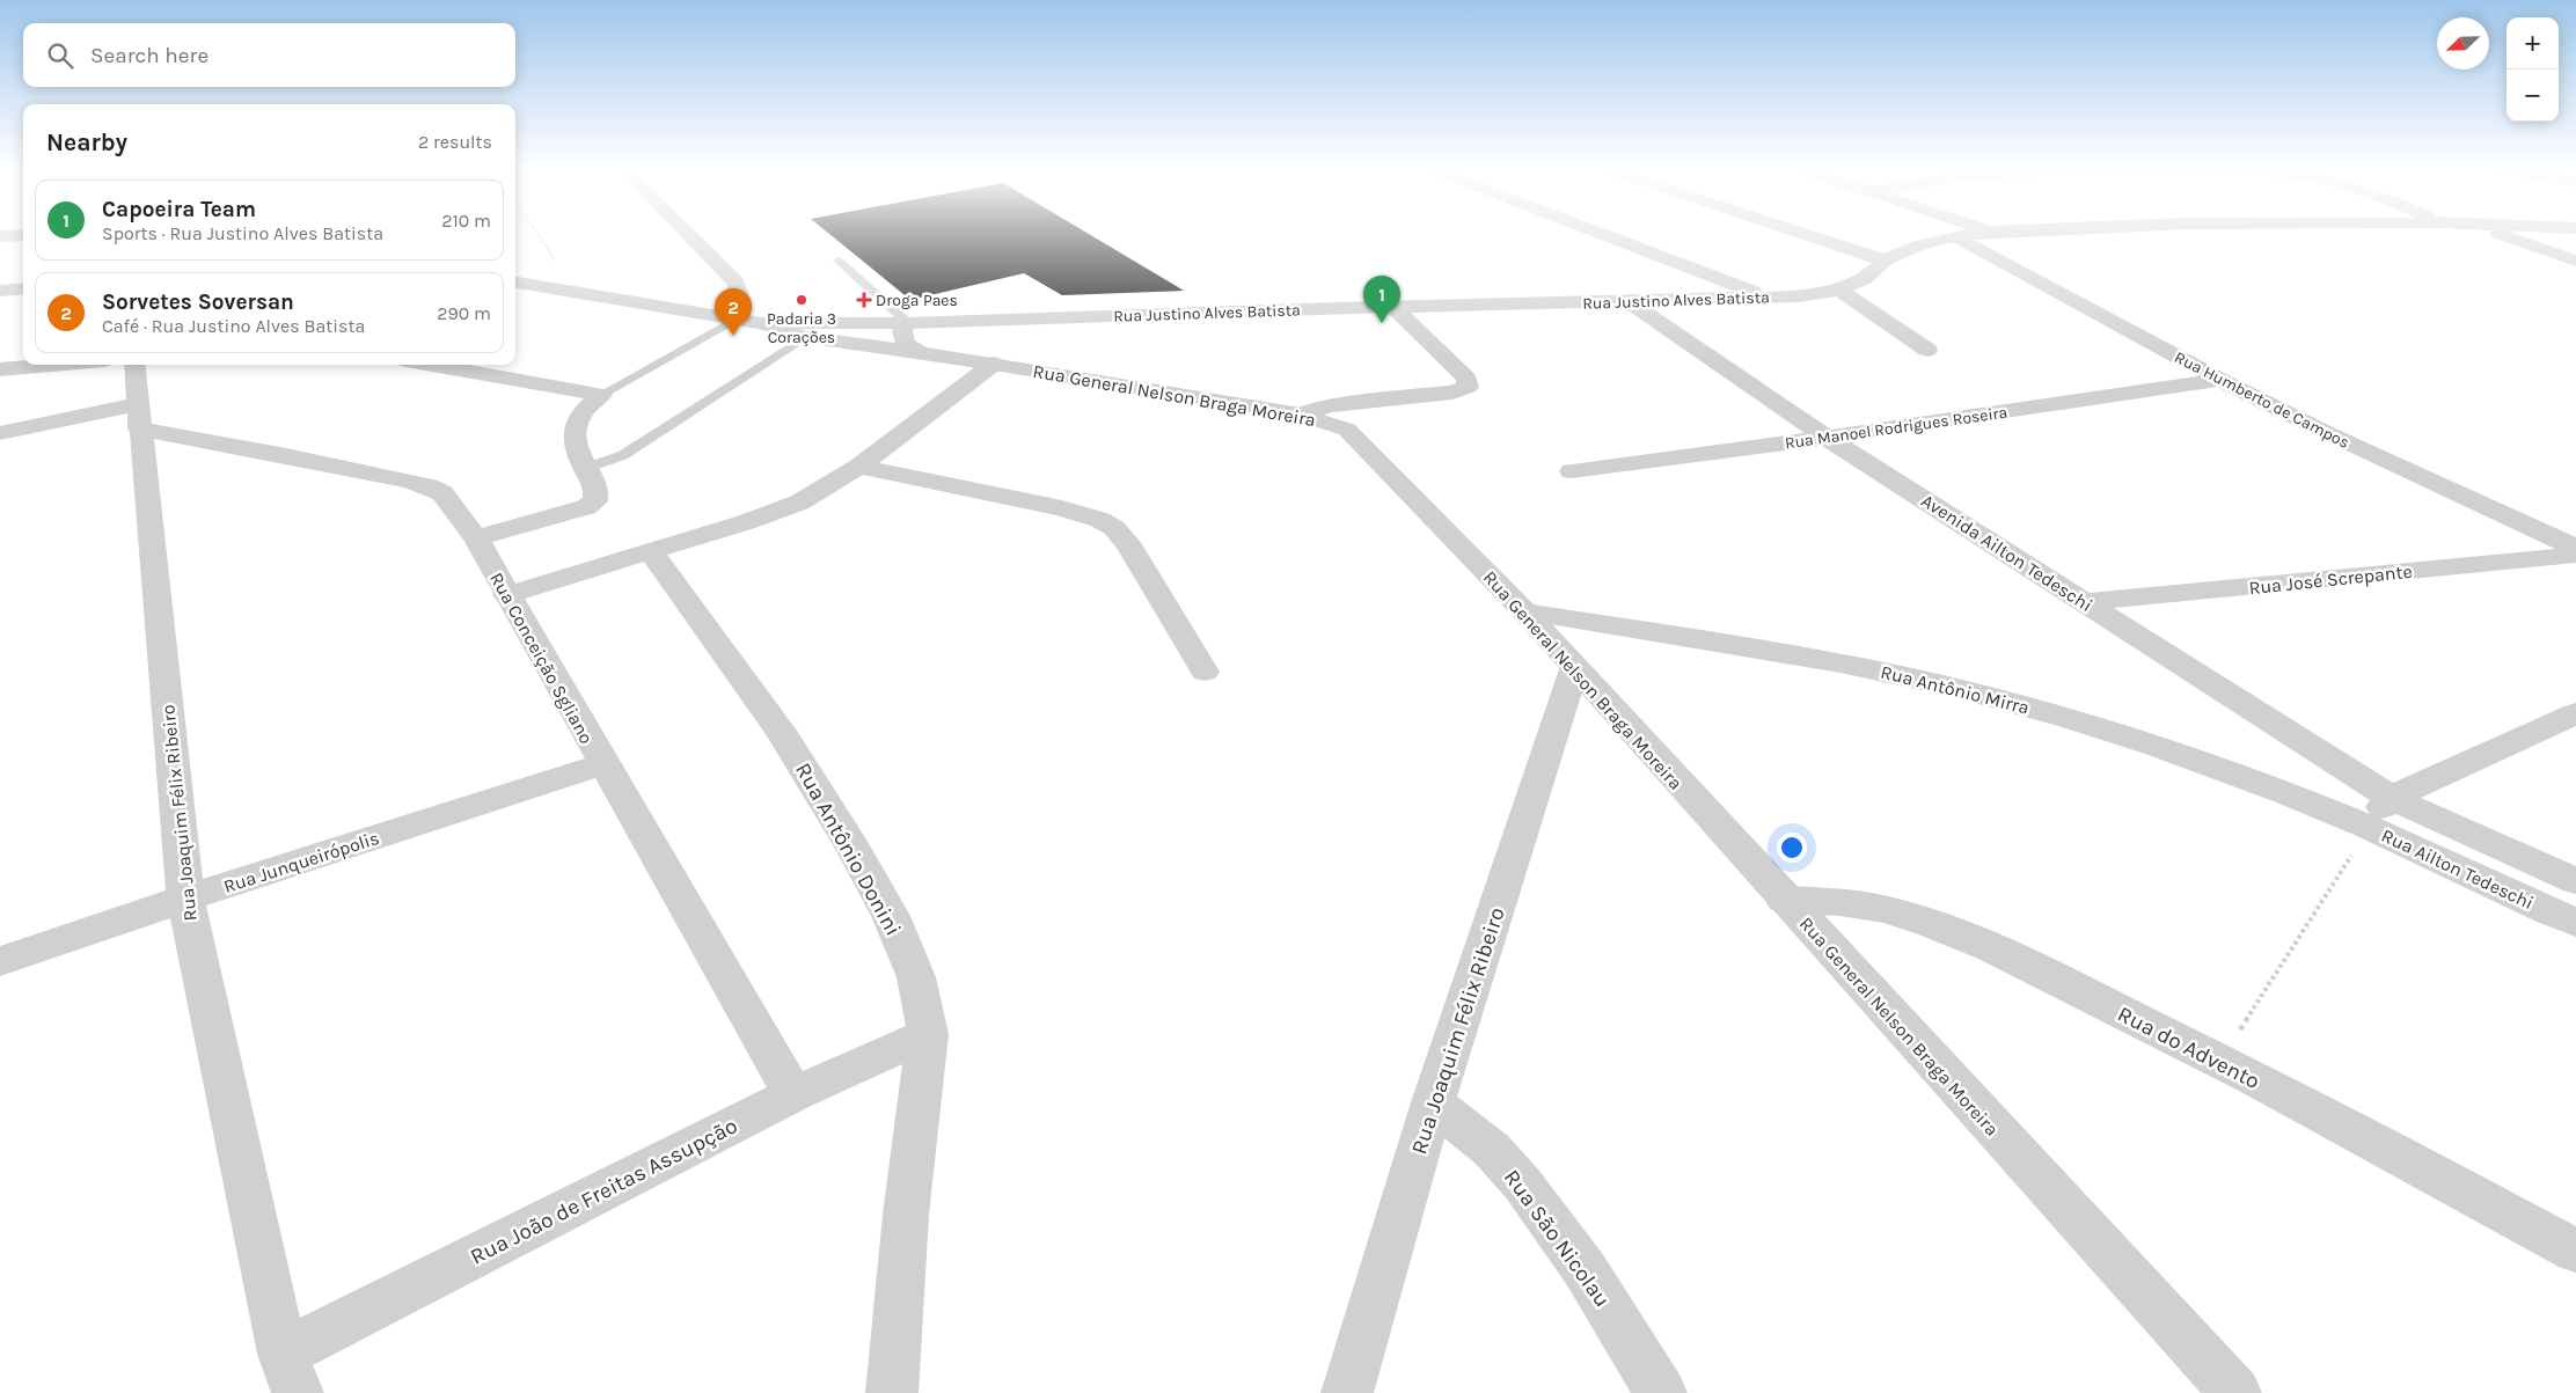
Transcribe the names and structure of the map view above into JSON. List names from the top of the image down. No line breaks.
{"streets":{"street":["Rua Justino Alves Batista","Rua General Nelson Braga Moreira","Rua Humberto de Campos","Rua Manoel Rodrigues Roseira","Avenida Ailton Tedeschi","Rua José Screpante","Rua Conceição Sgliano","Rua Antônio Mirra","Rua Joaquim Félix Ribeiro","Rua Antônio Donini","Rua Junqueirópolis","Rua Ailton Tedeschi","Rua do Advento","Rua João de Freitas Assupção","Rua São Nicolau"]},"crossings":[["Rua Justino Alves Batista","Rua General Nelson Braga Moreira"],["Rua Justino Alves Batista","Rua Humberto de Campos"],["Rua Justino Alves Batista","Avenida Ailton Tedeschi"],["Rua General Nelson Braga Moreira","Rua Antônio Mirra"],["Rua General Nelson Braga Moreira","Rua Joaquim Félix Ribeiro"],["Rua General Nelson Braga Moreira","Rua do Advento"],["Rua Humberto de Campos","Rua Manoel Rodrigues Roseira"],["Rua Manoel Rodrigues Roseira","Avenida Ailton Tedeschi"],["Avenida Ailton Tedeschi","Rua José Screpante"],["Avenida Ailton Tedeschi","Rua Ailton Tedeschi"],["Rua Conceição Sgliano","Rua Joaquim Félix Ribeiro"],["Rua Conceição Sgliano","Rua Junqueirópolis"],["Rua Conceição Sgliano","Rua João de Freitas Assupção"],["Rua Antônio Mirra","Rua Ailton Tedeschi"],["Rua Joaquim Félix Ribeiro","Rua Junqueirópolis"],["Rua Joaquim Félix Ribeiro","Rua João de Freitas Assupção"],["Rua Joaquim Félix Ribeiro","Rua São Nicolau"],["Rua Antônio Donini","Rua João de Freitas Assupção"]],"places":{"other":["Padaria 3 Corações"],"health":["Droga Paes"]},"north":"bottom left","page":{"map_buttons":["+","−"],"search":"Search here","heading":["Nearby","2 results"],"list":[{"mark":"1","name":"Capoeira Team","note":"Sports · Rua Justino Alves Batista","value":"210 m"},{"mark":"2","name":"Sorvetes Soversan","note":"Café · Rua Justino Alves Batista","value":"290 m"}],"pins":["1","2"]}}
